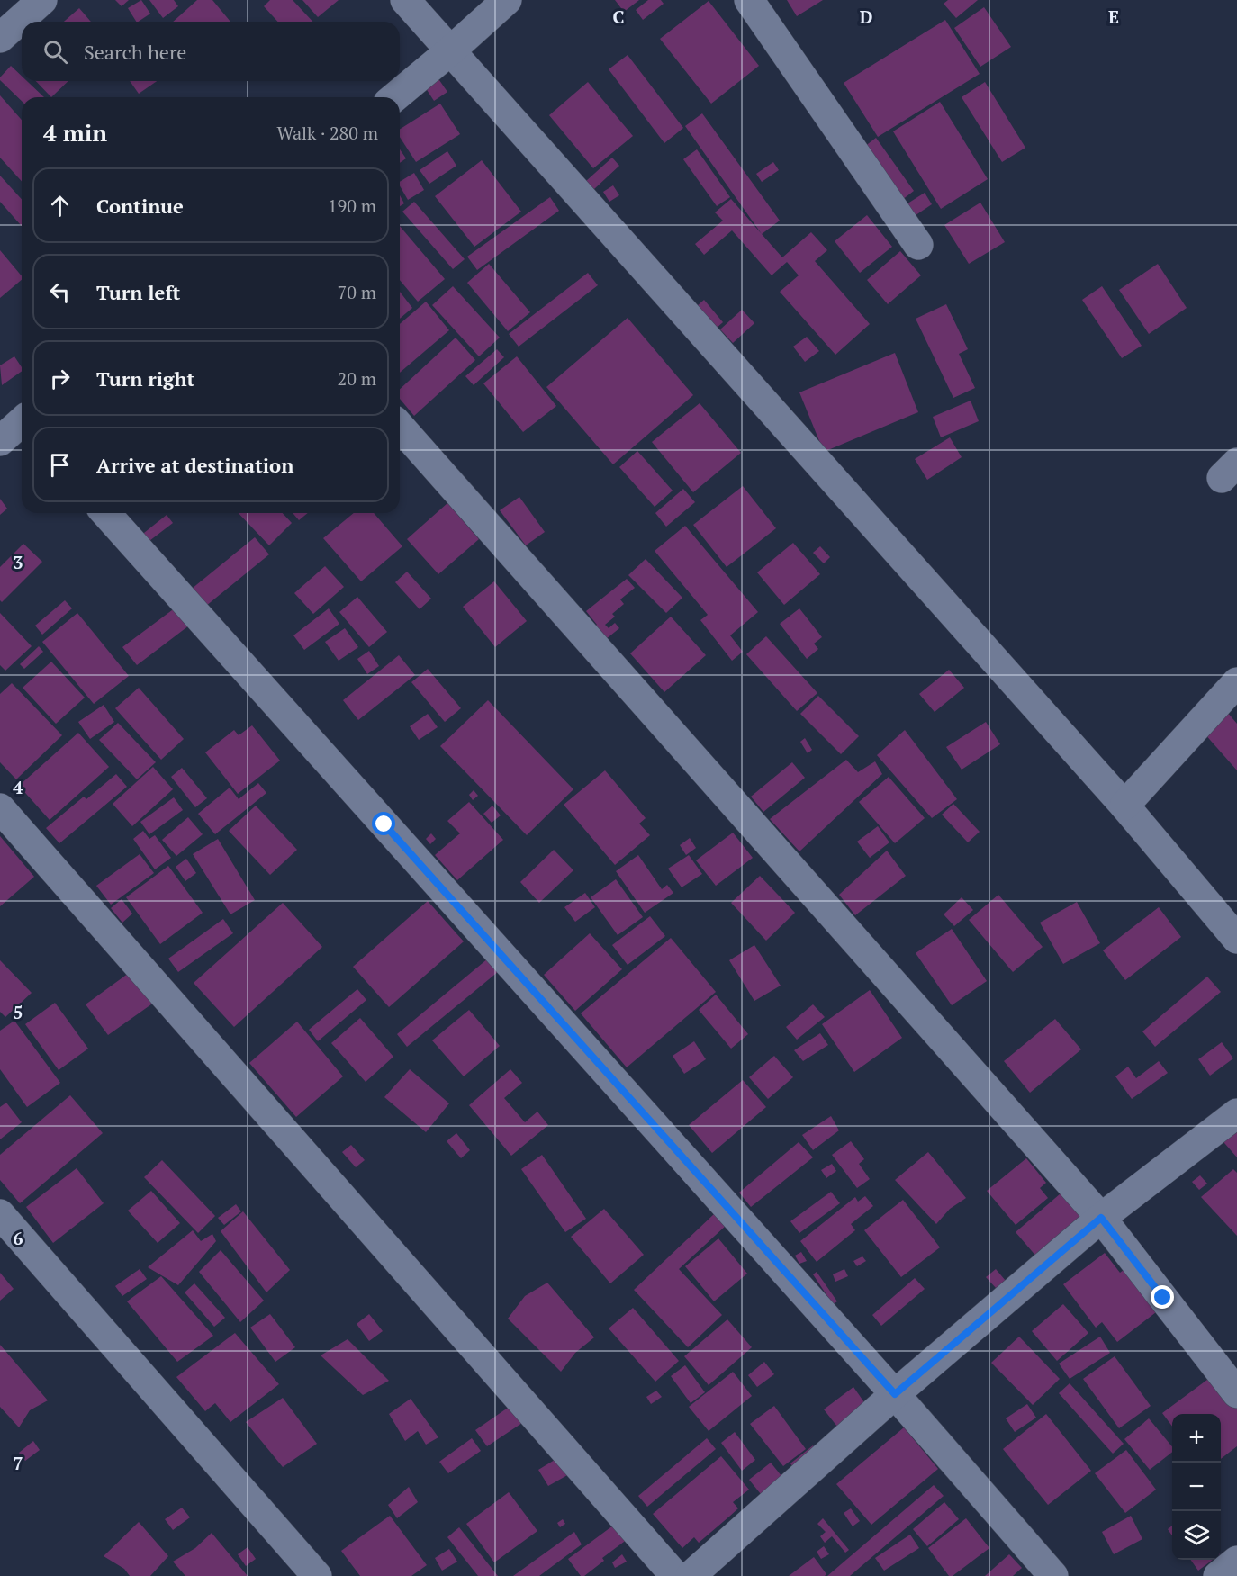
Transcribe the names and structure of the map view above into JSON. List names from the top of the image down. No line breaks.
{"page":{"search":"Search here","heading":["4 min","Walk · 280 m"],"list":[["Continue","190 m"],["Turn left","70 m"],["Turn right","20 m"],"Arrive at destination"],"map_buttons":["+","−"]},"grid":{"columns":["C","D","E"],"rows":["3","4","5","6","7"]}}
